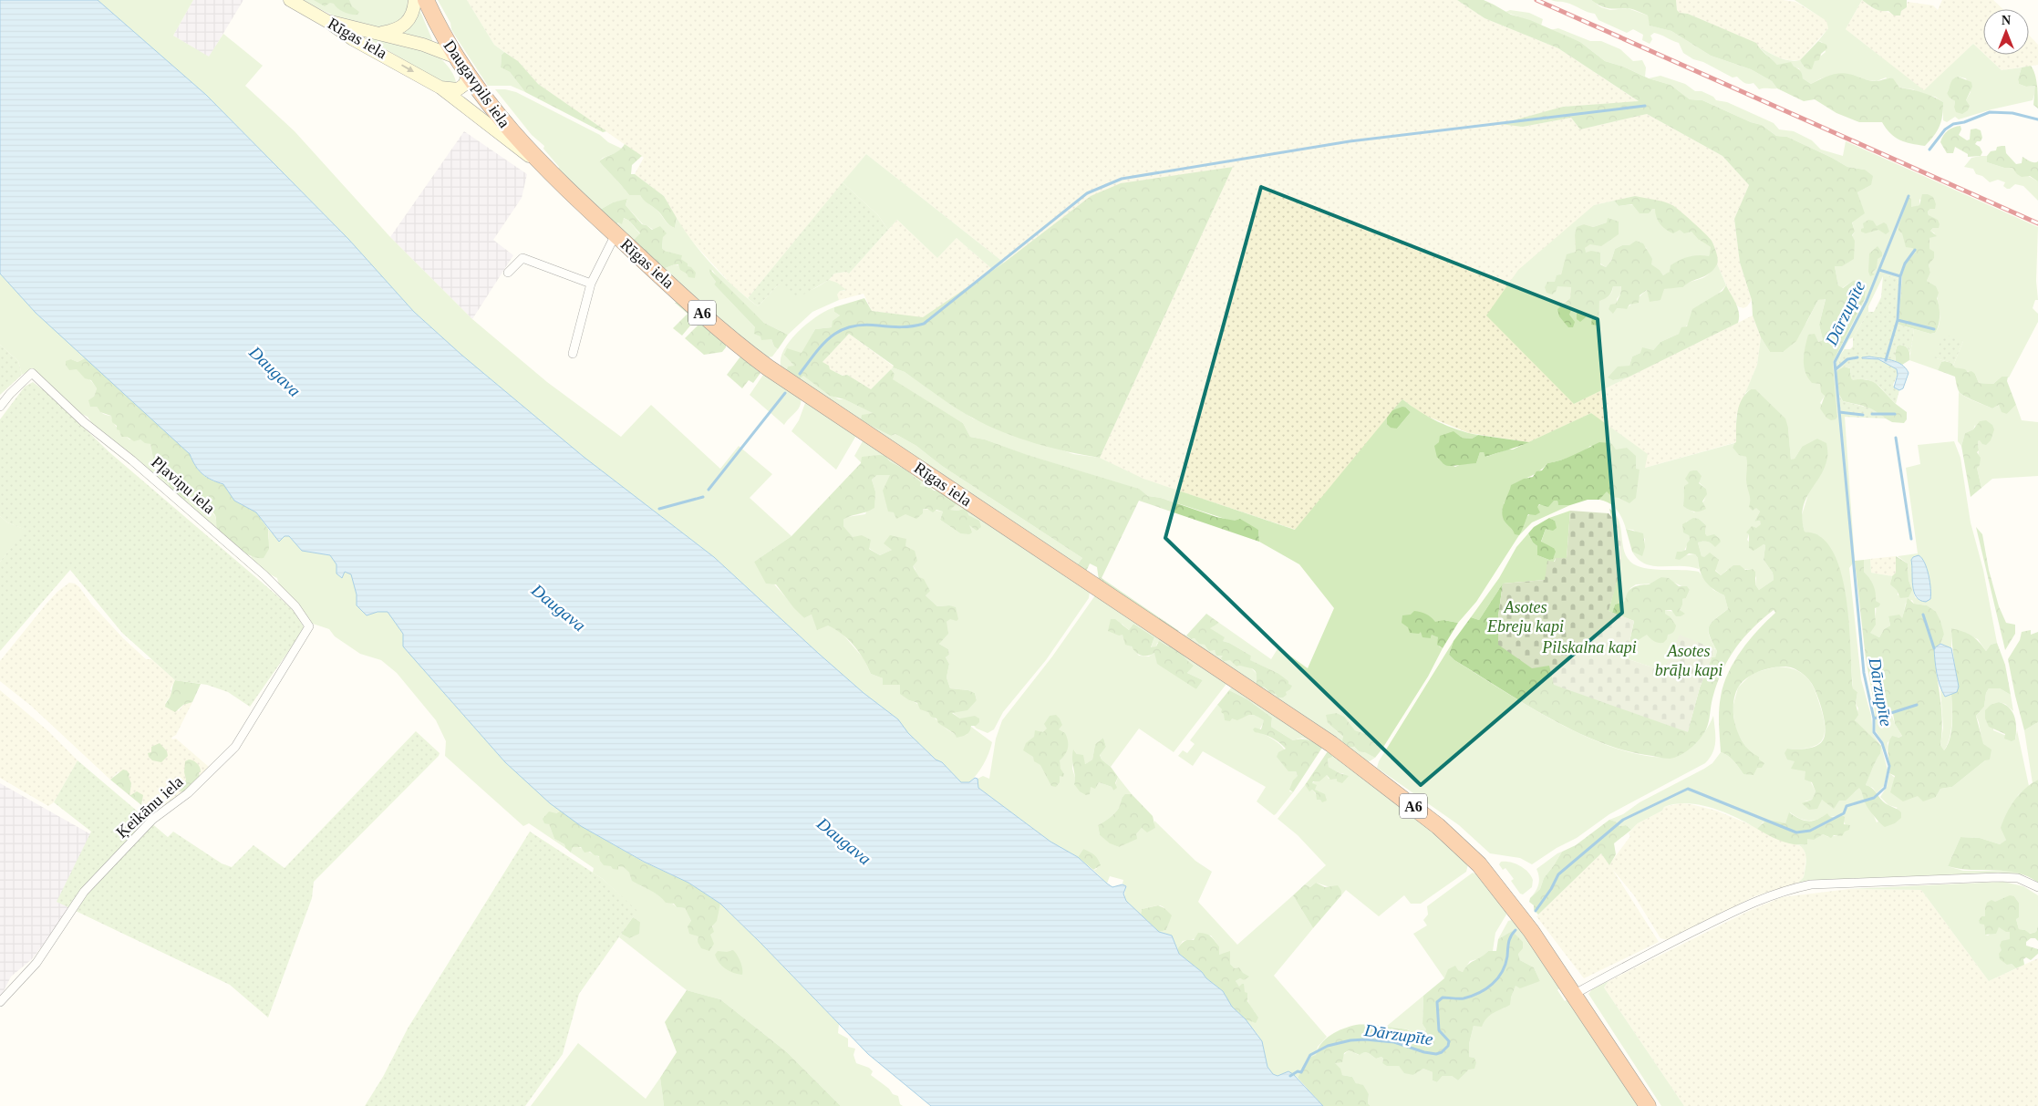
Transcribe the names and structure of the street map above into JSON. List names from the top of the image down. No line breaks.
{"streets":{"highway":["Rīgas iela","Daugavpils iela","A6"],"street":["Pļaviņu iela","Ķeikānu iela"]},"crossings":[["Rīgas iela","Daugavpils iela"],["Rīgas iela","A6"],["Pļaviņu iela","Ķeikānu iela"]],"water":["Dārzupīte","Daugava"],"parks":["Asotes Ebreju kapi","Pilskalna kapi","Asotes brāļu kapi"],"north":"top"}
